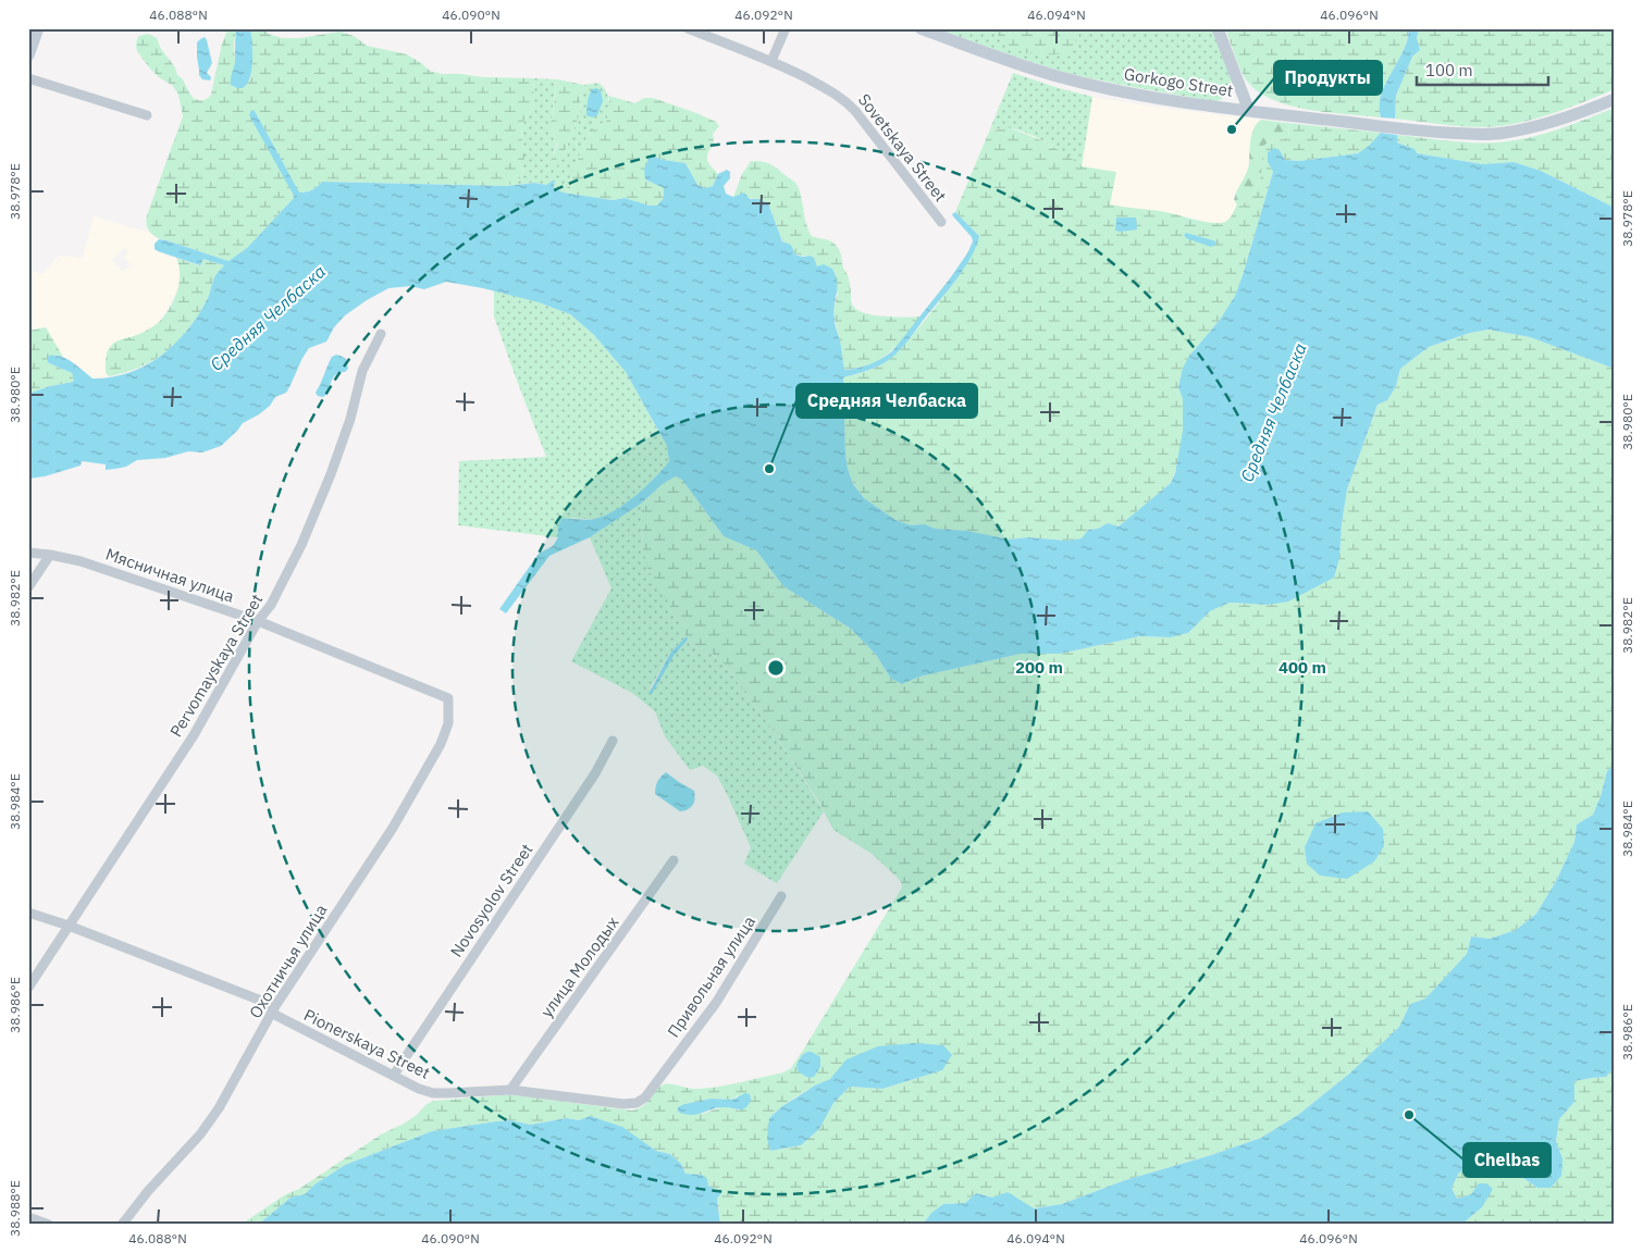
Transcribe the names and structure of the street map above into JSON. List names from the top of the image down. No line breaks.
{"streets":{"main road":["Gorkogo Street"],"street":["Sovetskaya Street","Мясничная улица","Pervomayskaya Street","Novosyolov Street","Охотничья улица","улица Молодых","Привольная улица","Pionerskaya Street"]},"crossings":[["Мясничная улица","Pervomayskaya Street"],["Мясничная улица","Охотничья улица"],["Pervomayskaya Street","Pionerskaya Street"],["Novosyolov Street","Pionerskaya Street"],["Охотничья улица","Pionerskaya Street"],["улица Молодых","Pionerskaya Street"],["Привольная улица","Pionerskaya Street"]],"water":["Средняя Челбаска"],"places":["Продукты","Средняя Челбаска","Chelbas"],"scale_bar":"100 m","coordinates":["46.088°N","46.090°N","46.092°N","46.094°N","46.096°N","38.978°E","38.980°E","38.982°E","38.984°E","38.986°E","38.988°E"],"rings":["200 m","400 m"]}
